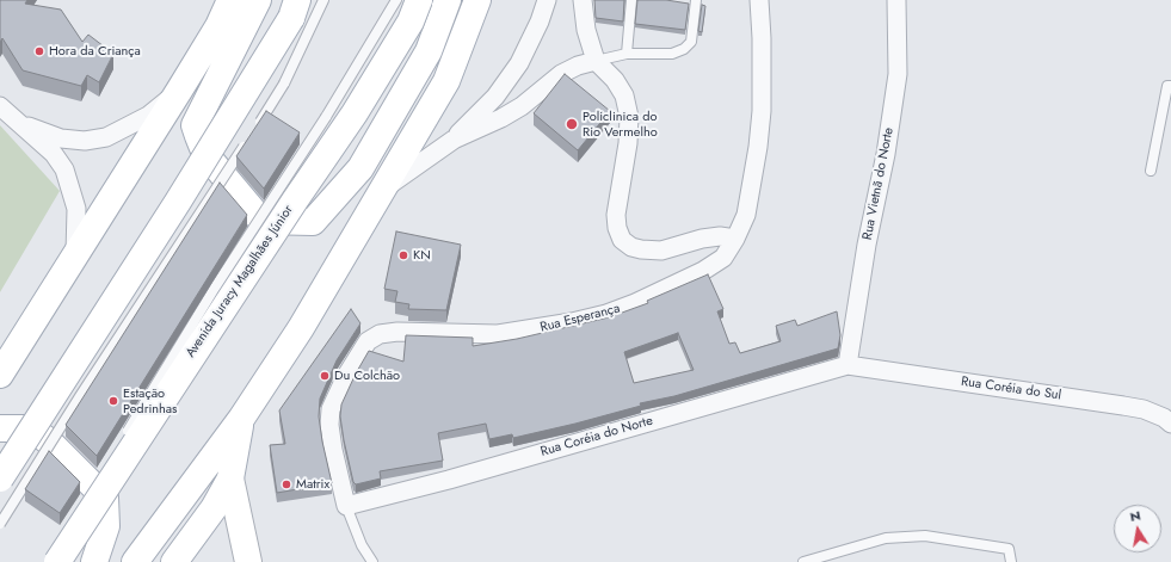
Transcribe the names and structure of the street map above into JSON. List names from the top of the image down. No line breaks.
{"streets":{"main road":["Avenida Juracy Magalhães Júnior"],"street":["Rua Vietnã do Norte","Rua Esperança","Rua Coréia do Sul","Rua Coréia do Norte"]},"crossings":[["Rua Vietnã do Norte","Rua Coréia do Sul"],["Rua Vietnã do Norte","Rua Coréia do Norte"],["Rua Esperança","Rua Coréia do Norte"],["Rua Coréia do Sul","Rua Coréia do Norte"]],"places":["Hora da Criança","Policlinica do Rio Vermelho","KN","Du Colchão","Estação Pedrinhas","Matrix"],"north":"top"}
